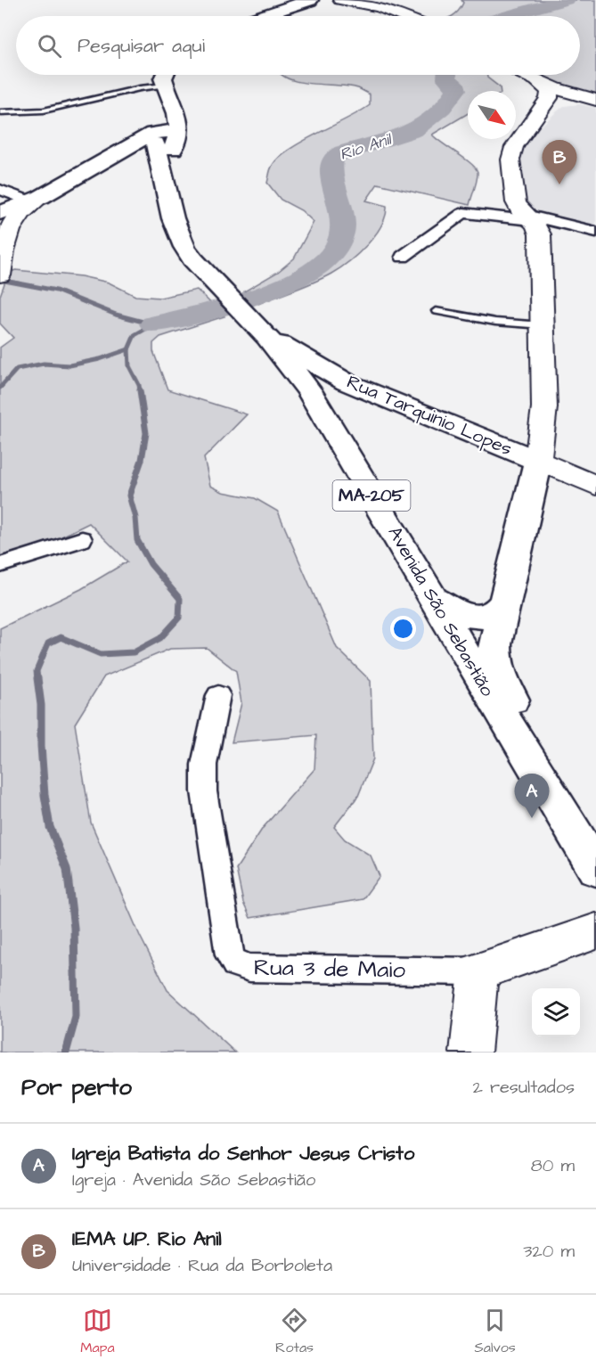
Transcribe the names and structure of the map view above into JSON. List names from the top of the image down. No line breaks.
{"streets":{"main road":["Rua Tarquinio Lopes","MA-205","Avenida São Sebastião","Rua 3 de Maio"]},"crossings":[["Rua Tarquinio Lopes","Avenida São Sebastião"]],"water":["Rio Anil"],"north":"bottom right","page":{"search":"Pesquisar aqui","pins":["B","A"],"heading":["Por perto","2 resultados"],"list":[{"mark":"A","name":"Igreja Batista do Senhor Jesus Cristo","note":"Igreja · Avenida São Sebastião","value":"80 m"},{"mark":"B","name":"IEMA UP. Rio Anil","note":"Universidade · Rua da Borboleta","value":"320 m"}],"nav":["Mapa","Rotas","Salvos"]}}
